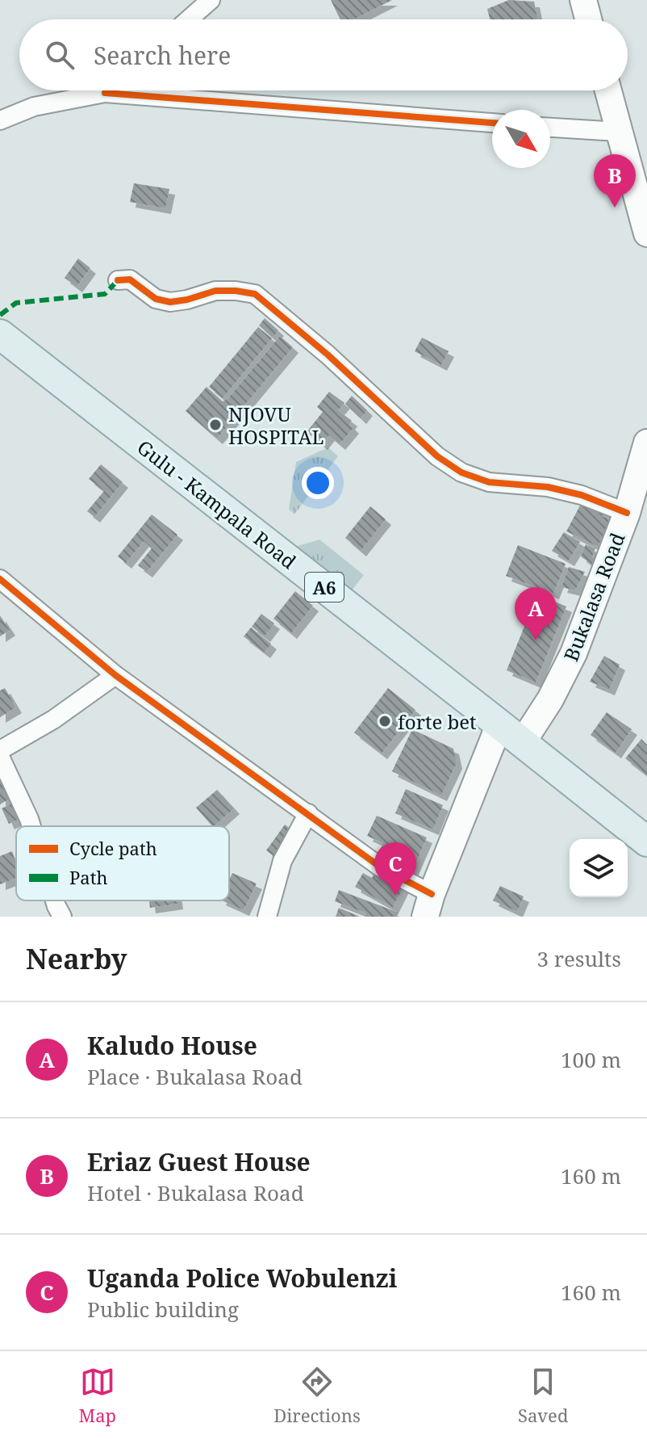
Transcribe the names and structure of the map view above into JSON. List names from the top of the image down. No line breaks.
{"streets":{"main road":["Gulu - Kampala Road","A6"],"street":["Bukalasa Road"]},"crossings":[["Gulu - Kampala Road","Bukalasa Road"]],"places":["NJOVU HOSPITAL","forte bet"],"legend":["Cycle path","Path"],"north":"bottom right","page":{"search":"Search here","pins":["B","A","C"],"heading":["Nearby","3 results"],"list":[{"mark":"A","name":"Kaludo House","note":"Place · Bukalasa Road","value":"100 m"},{"mark":"B","name":"Eriaz Guest House","note":"Hotel · Bukalasa Road","value":"160 m"},{"mark":"C","name":"Uganda Police Wobulenzi","note":"Public building","value":"160 m"}],"nav":["Map","Directions","Saved"]}}
